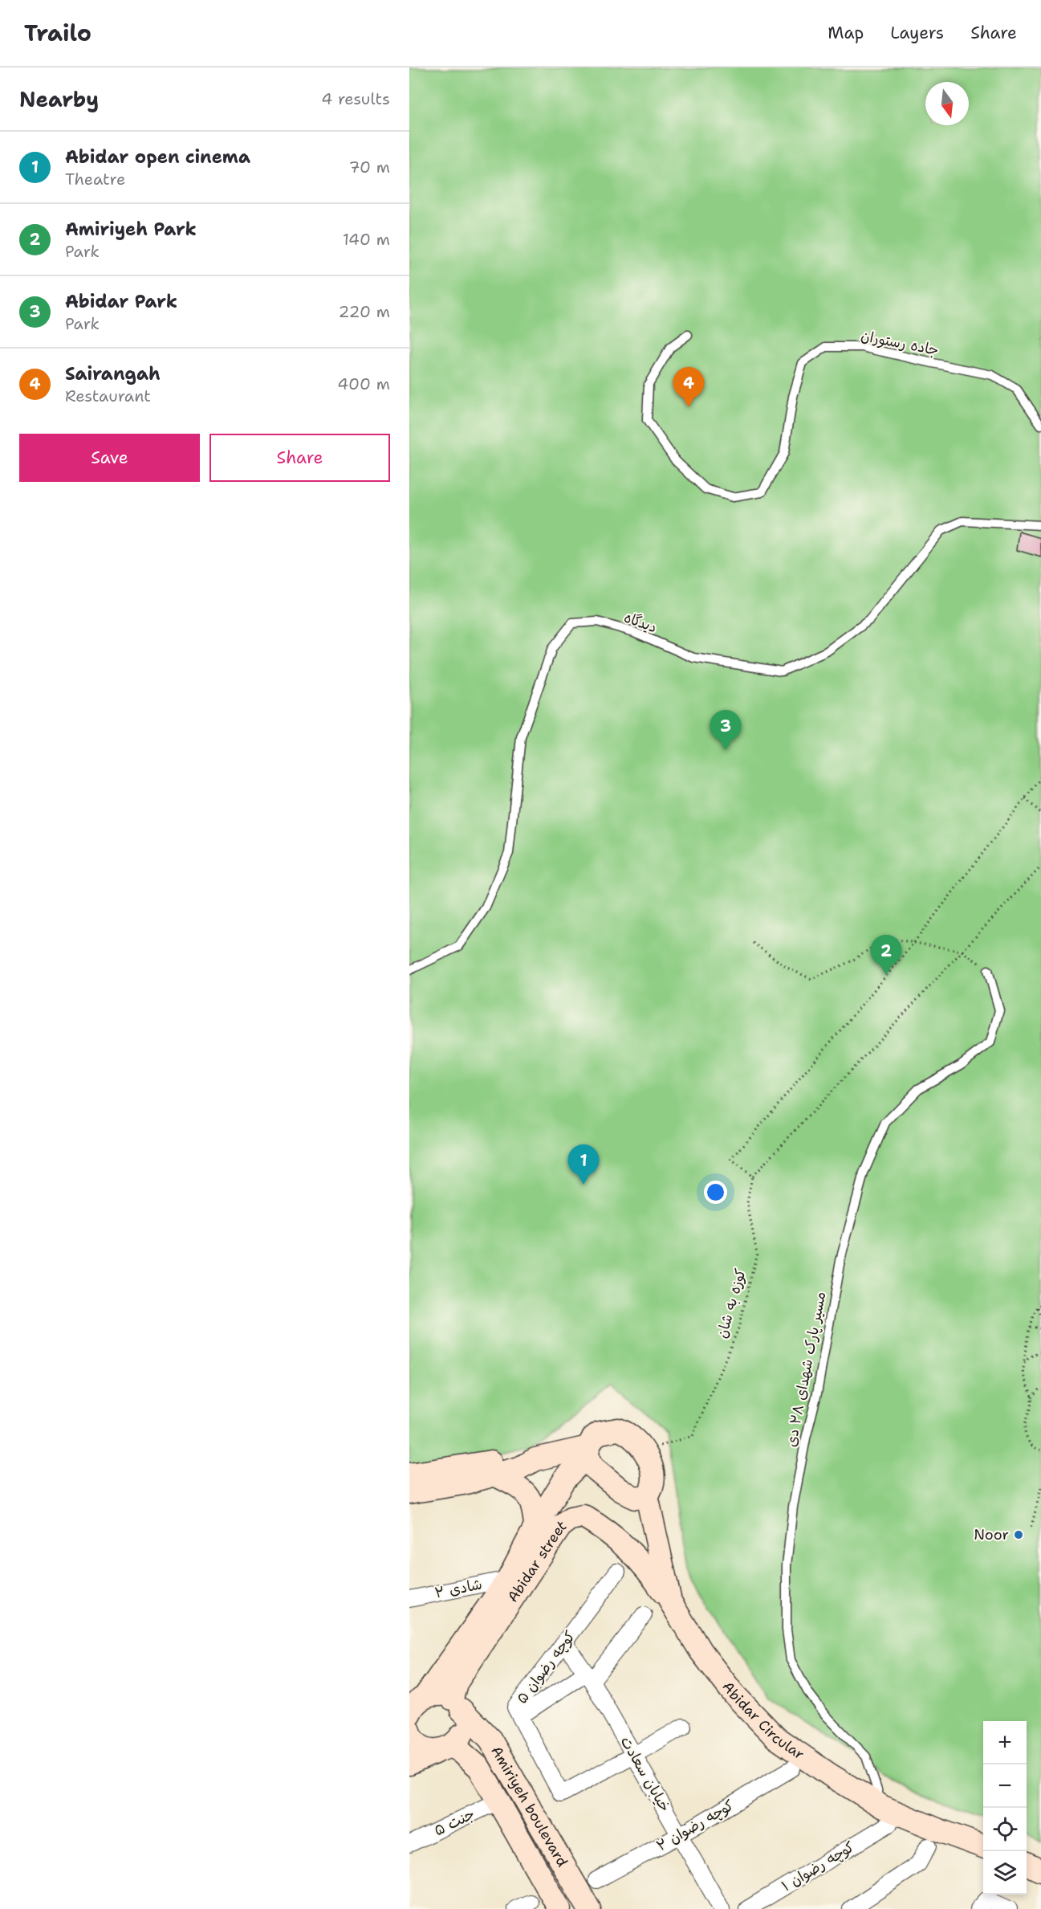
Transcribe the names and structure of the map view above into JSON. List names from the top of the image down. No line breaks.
{"streets":{"main road":["Abidar street","Abidar Circular","Amiriyeh boulevard"],"street":["شادی ۲","کوچه رضوان ۵","خیابان سعادت","جنت ۵","کوچه رضوان ۲","کوچه رضوان ۱"],"lane":["جاده رستوران","دیدگاه","مسیر پارک شهدای ۲۸ دی"],"path":["کوزه به شان"]},"crossings":[["کوزه به شان","Abidar street"],["کوزه به شان","Abidar Circular"],["مسیر پارک شهدای ۲۸ دی","Abidar Circular"],["مسیر پارک شهدای ۲۸ دی","کوچه رضوان ۱"],["Abidar street","شادی ۲"],["Abidar street","Abidar Circular"],["Abidar street","Amiriyeh boulevard"],["کوچه رضوان ۵","خیابان سعادت"],["Abidar Circular","کوچه رضوان ۱"],["خیابان سعادت","کوچه رضوان ۲"],["Amiriyeh boulevard","جنت ۵"]],"places":["Noor"],"north":"bottom","page":{"header":"Trailo","nav":["Map","Layers","Share"],"heading":["Nearby","4 results"],"list":[{"mark":"1","name":"Abidar open cinema","note":"Theatre","value":"70 m"},{"mark":"2","name":"Amiriyeh Park","note":"Park","value":"140 m"},{"mark":"3","name":"Abidar Park","note":"Park","value":"220 m"},{"mark":"4","name":"Sairangah","note":"Restaurant","value":"400 m"}],"pins":["4","3","2","1"],"buttons":["Save","Share"],"map_buttons":["+","−"]}}
